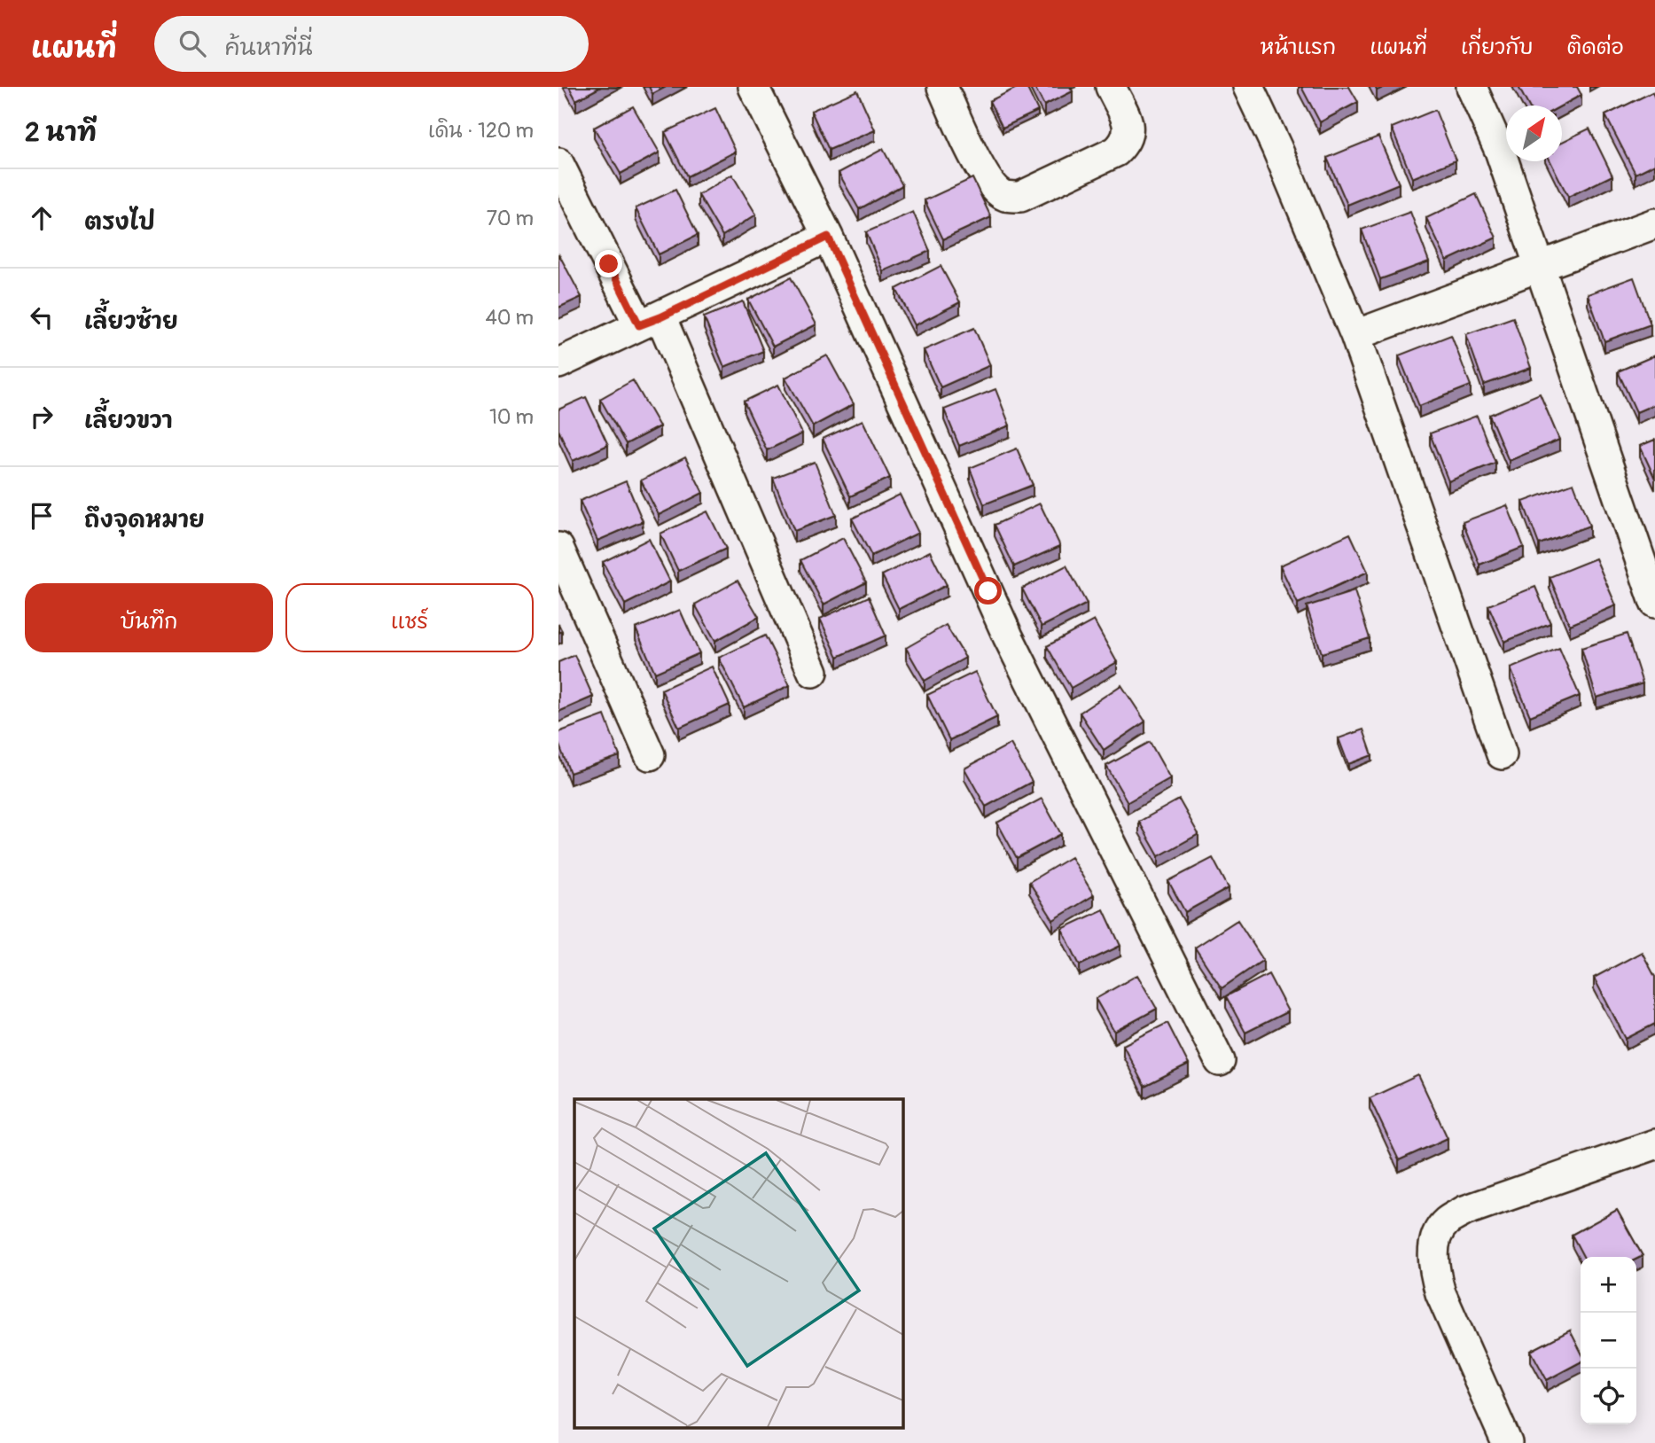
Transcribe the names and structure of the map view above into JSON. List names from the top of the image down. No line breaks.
{"north":"top right","page":{"header":"แผนที่","search":"ค้นหาที่นี่","nav":["หน้าแรก","แผนที่","เกี่ยวกับ","ติดต่อ"],"heading":["2 นาที","เดิน · 120 m"],"list":[["ตรงไป","70 m"],["เลี้ยวซ้าย","40 m"],["เลี้ยวขวา","10 m"],"ถึงจุดหมาย"],"buttons":["บันทึก","แชร์"],"map_buttons":["+","−"]}}
